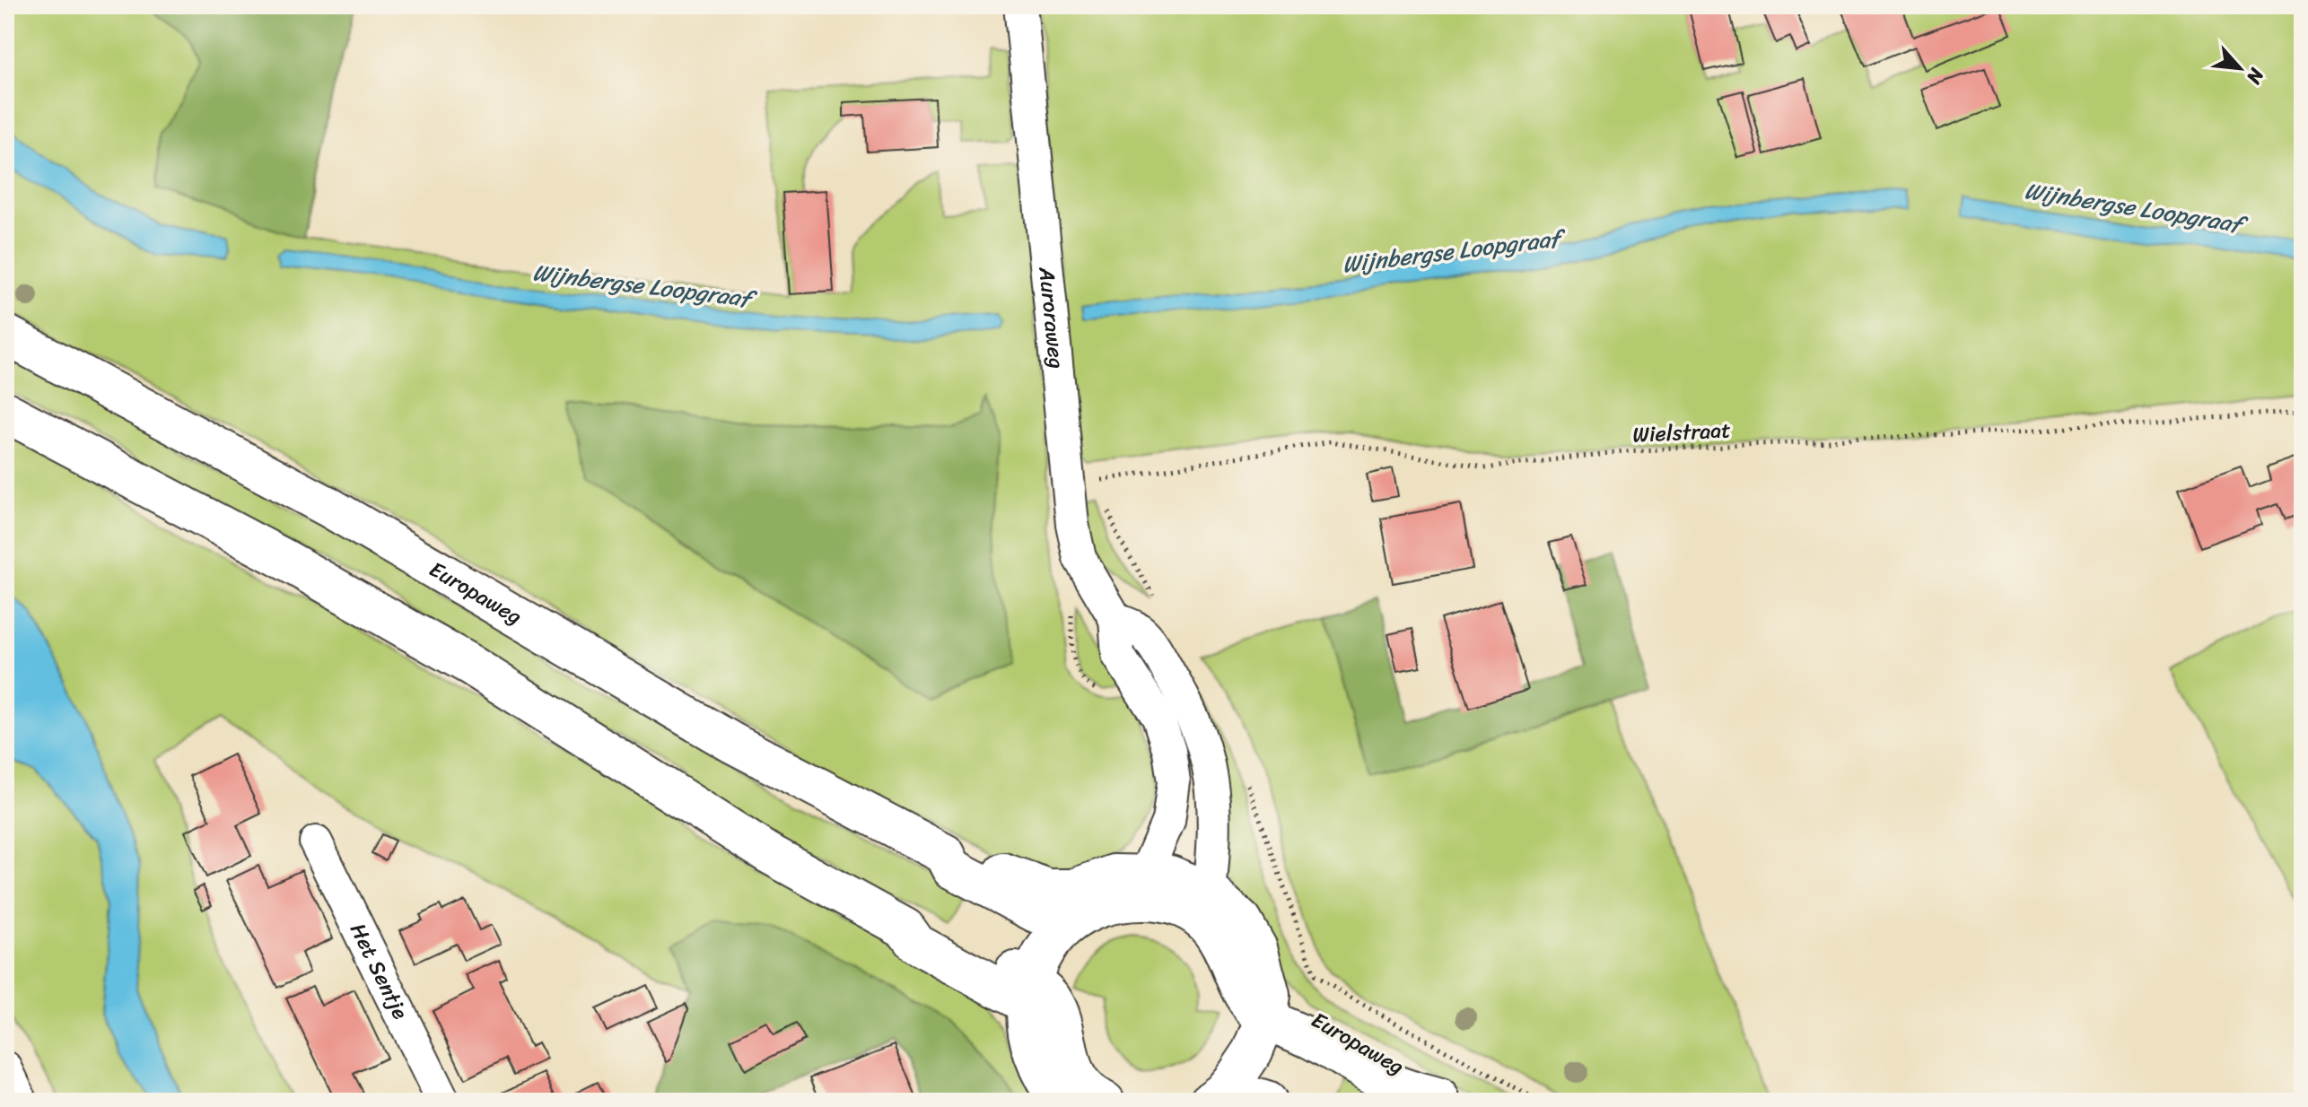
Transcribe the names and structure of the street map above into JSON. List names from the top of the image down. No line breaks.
{"streets":{"main road":["Europaweg"],"street":["Auroraweg","Het Sentje"],"path":["Wielstraat"]},"crossings":[["Auroraweg","Wielstraat"],["Auroraweg","Europaweg"]],"water":["Wijnbergse Loopgraaf"],"north":"bottom right"}
